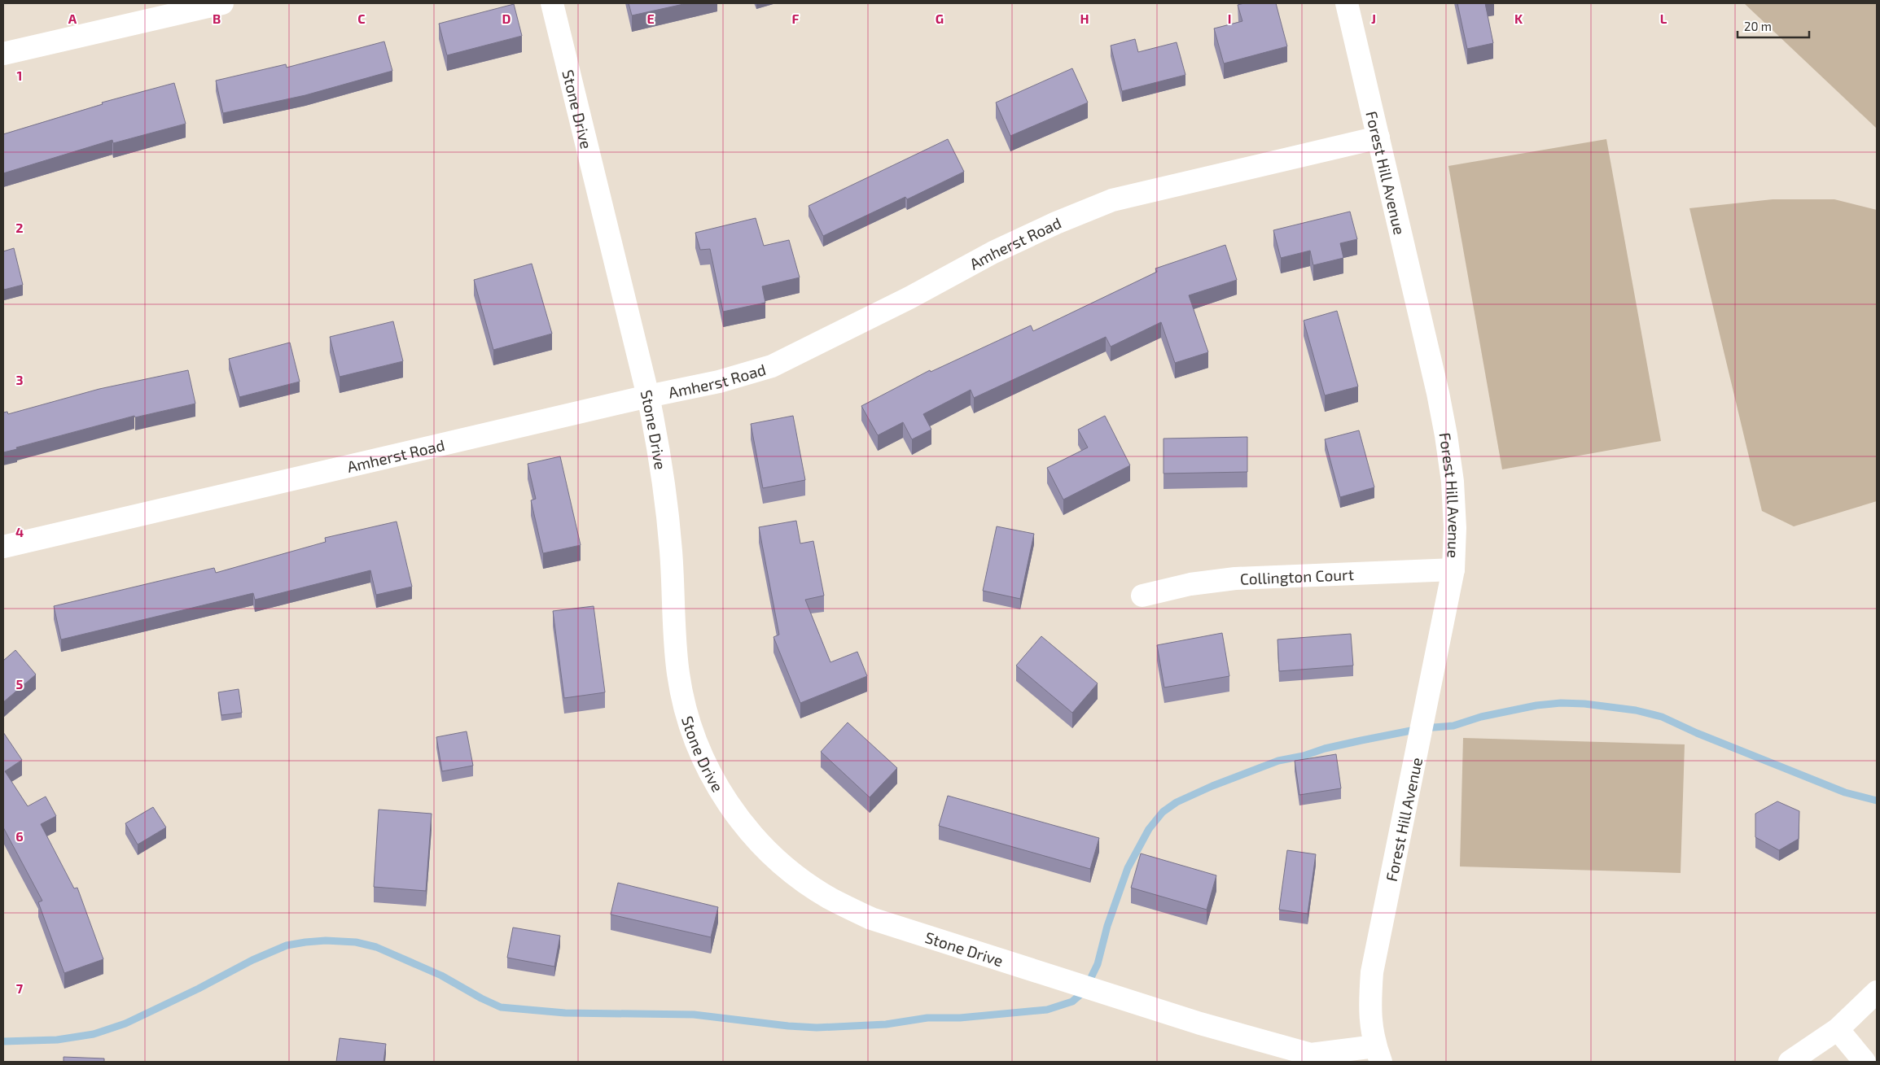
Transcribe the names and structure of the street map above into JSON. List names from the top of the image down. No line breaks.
{"streets":{"street":["Stone Drive","Forest Hill Avenue","Amherst Road","Collington Court"]},"crossings":[["Stone Drive","Forest Hill Avenue"],["Stone Drive","Amherst Road"],["Forest Hill Avenue","Amherst Road"],["Forest Hill Avenue","Collington Court"]],"scale_bar":"20 m","grid":{"columns":["A","B","C","D","E","F","G","H","I","J","K","L"],"rows":["1","2","3","4","5","6","7"]}}
